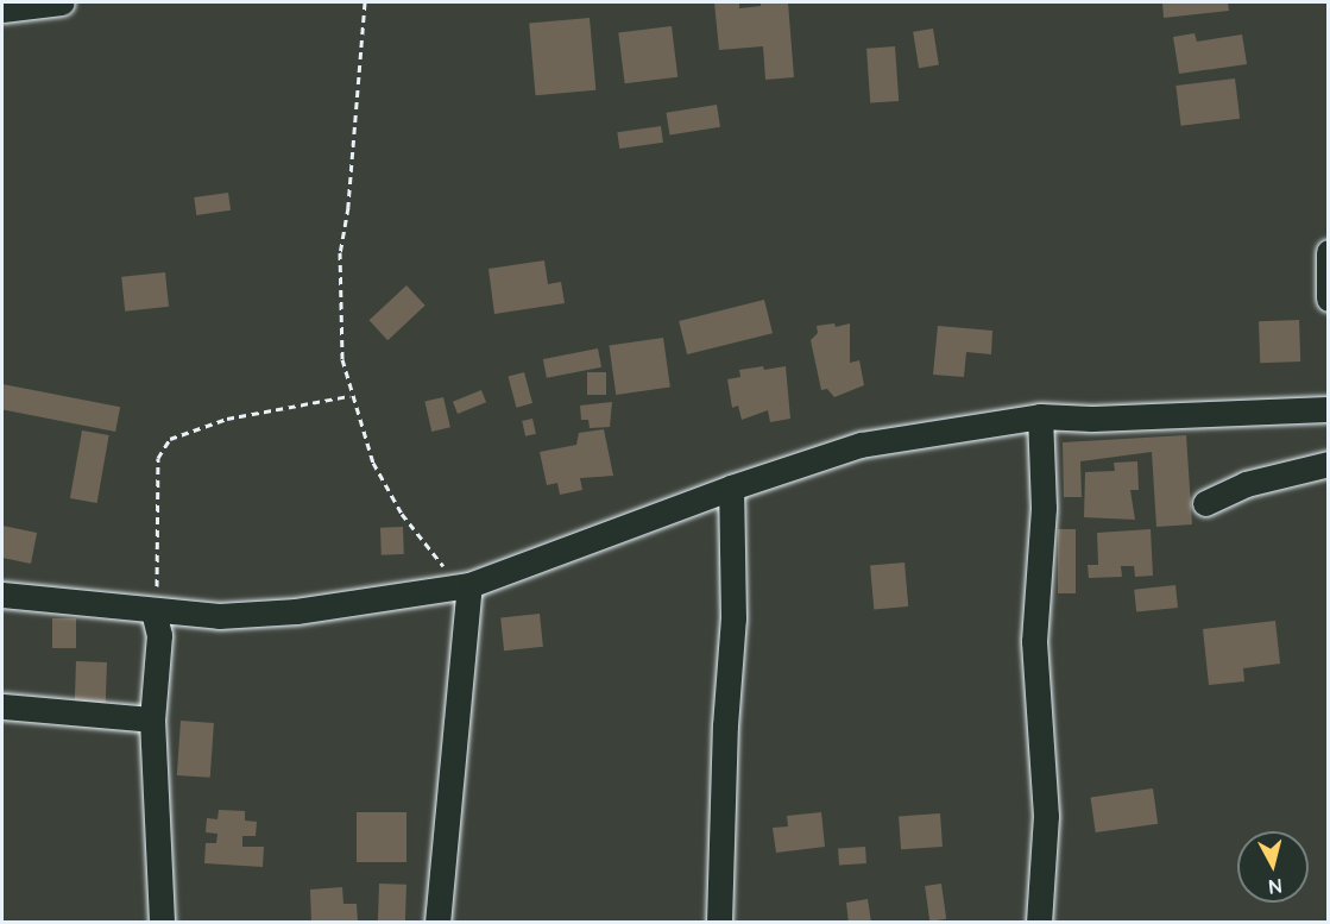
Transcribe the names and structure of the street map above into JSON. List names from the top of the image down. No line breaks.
{"north":"bottom"}
